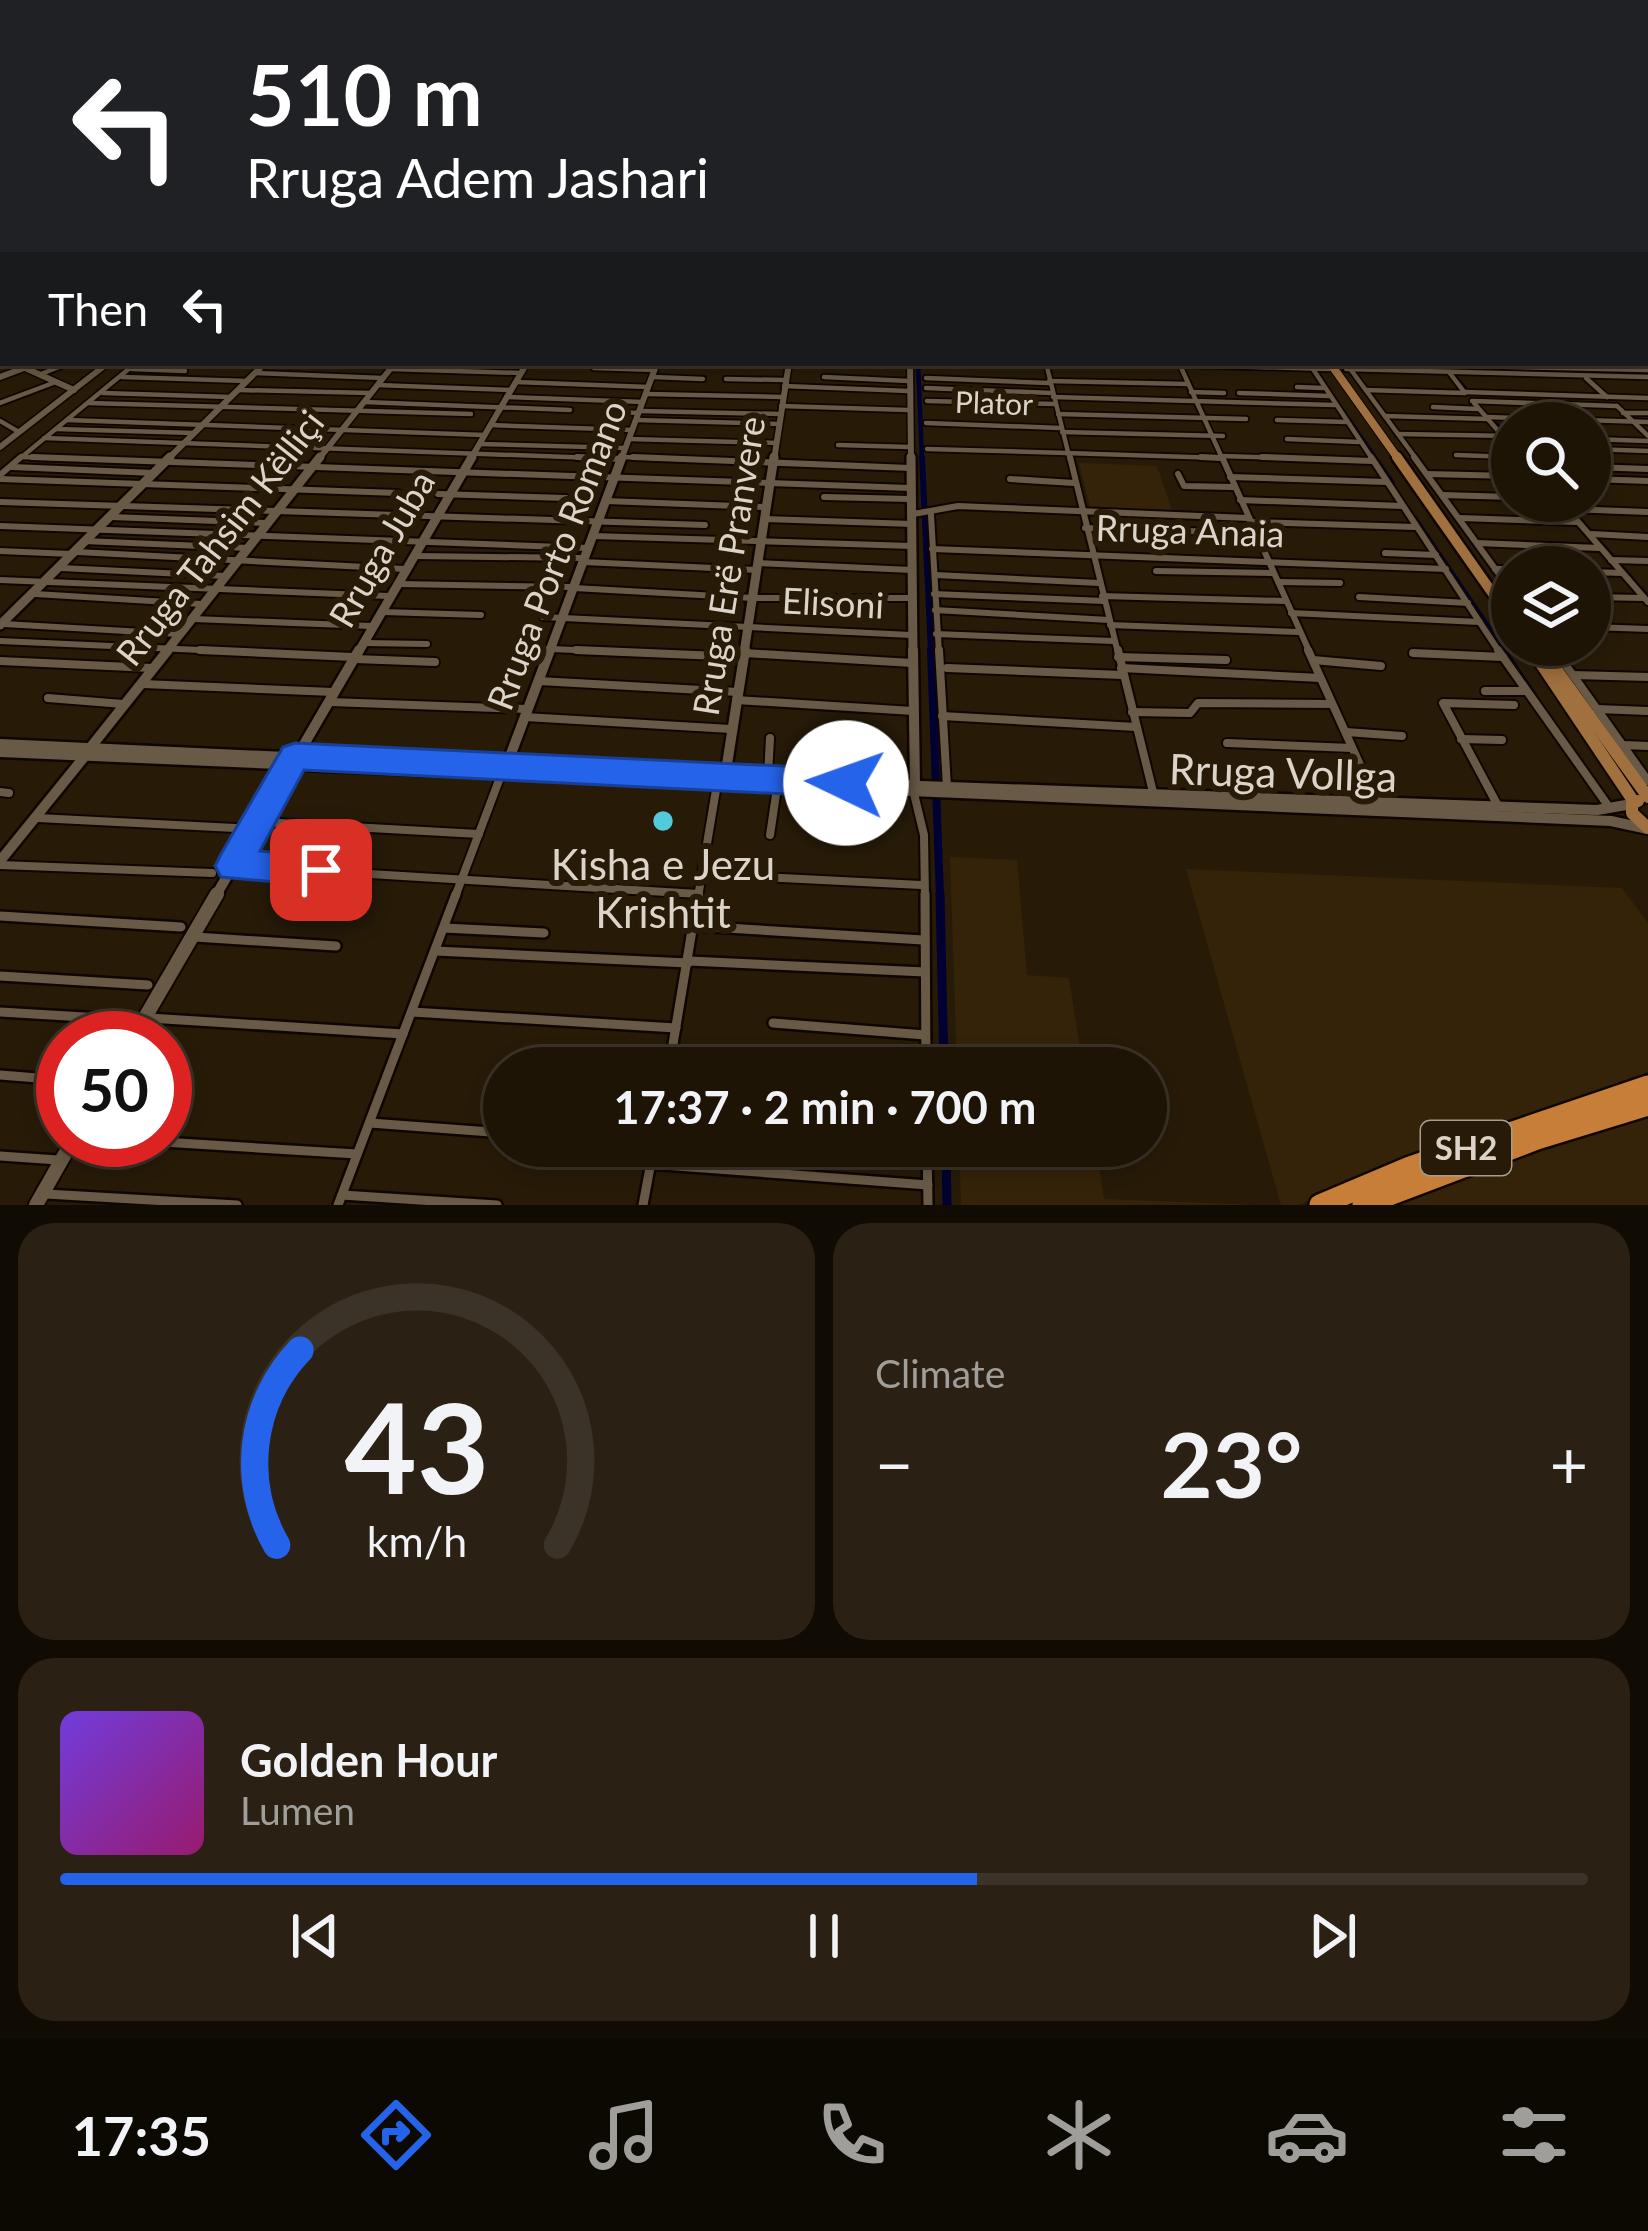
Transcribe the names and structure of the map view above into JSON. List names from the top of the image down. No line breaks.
{"streets":{"highway":["SH2"],"street":["Plator","Rruga Anaia","Rruga Tahsim Këlliçi","Rruga Juba","Rruga Porto Romano","Rruga Erë Pranvere","Elisoni","Rruga Vollga"]},"crossings":[["Rruga Porto Romano","Elisoni"],["Rruga Erë Pranvere","Elisoni"]],"places":["Kisha e Jezu Krishtit"],"page":{"turn":["510 m","Rruga Adem Jashari"],"then":"Then","limit":"50","trip":"17:37 · 2 min · 700 m","tile":"Climate","heat":["−","23°","+"],"song":["Golden Hour","Lumen"],"tabs":"17:35","gauge":["43","km/h"]}}
